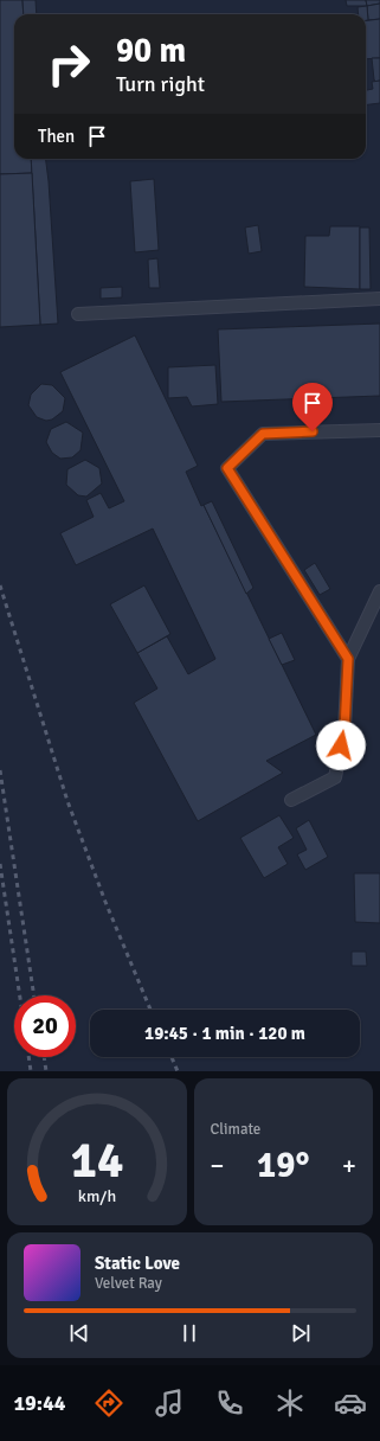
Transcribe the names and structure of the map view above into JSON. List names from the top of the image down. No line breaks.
{"page":{"turn":["90 m","Turn right"],"then":"Then","limit":"20","trip":"19:45 · 1 min · 120 m","tile":"Climate","heat":["−","19°","+"],"song":["Static Love","Velvet Ray"],"tabs":"19:44","gauge":["14","km/h"]}}
